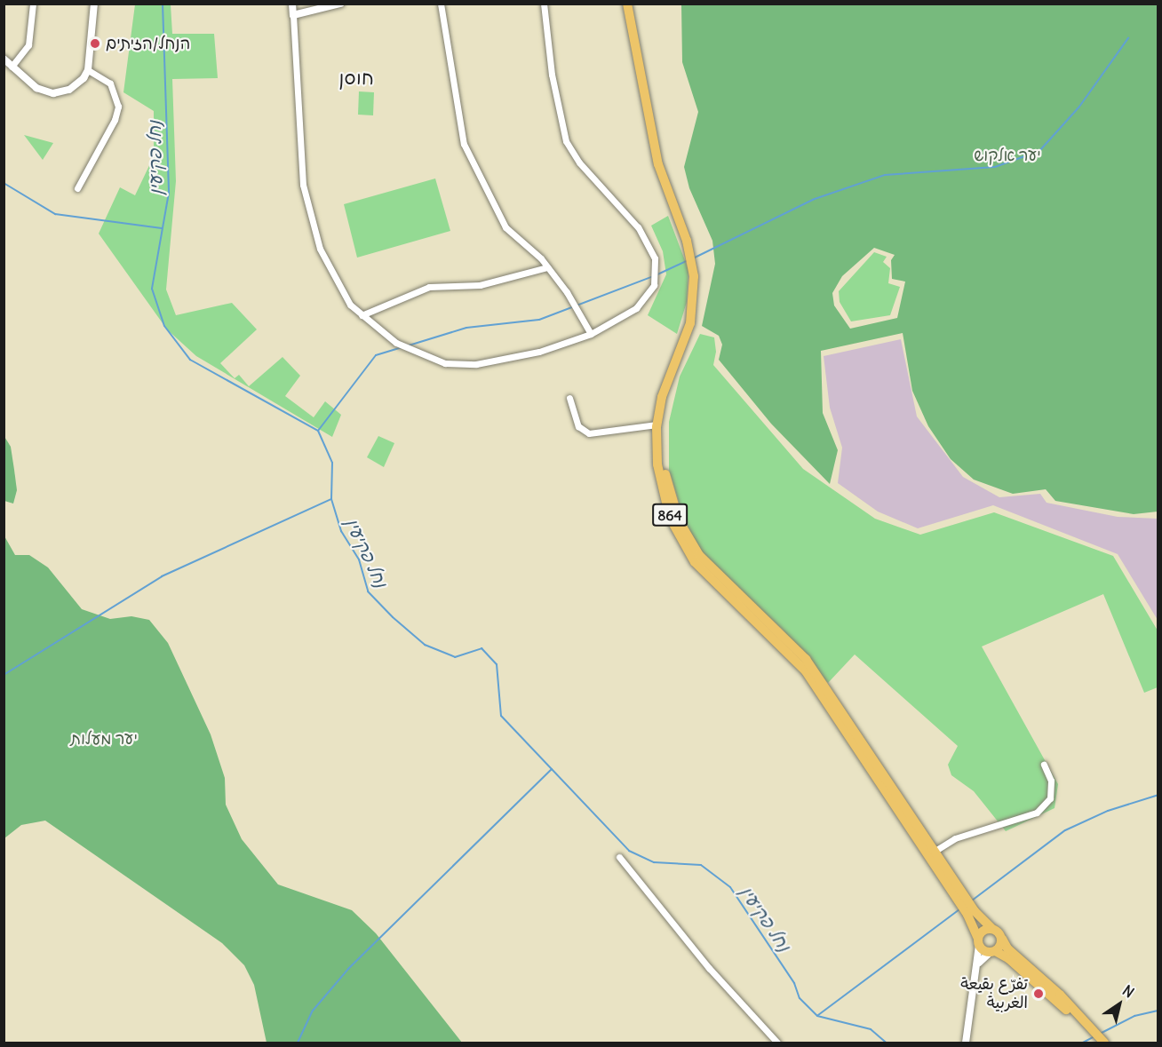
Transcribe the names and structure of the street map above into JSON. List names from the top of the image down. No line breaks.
{"streets":{"main road":["864"]},"districts":["חוסן"],"water":["נחל פקיעין"],"parks":["יער אלקוש","יער מעלות"],"places":["הנחל/הזיתים","تفرّع بقيعة الغربية"],"north":"top right"}
